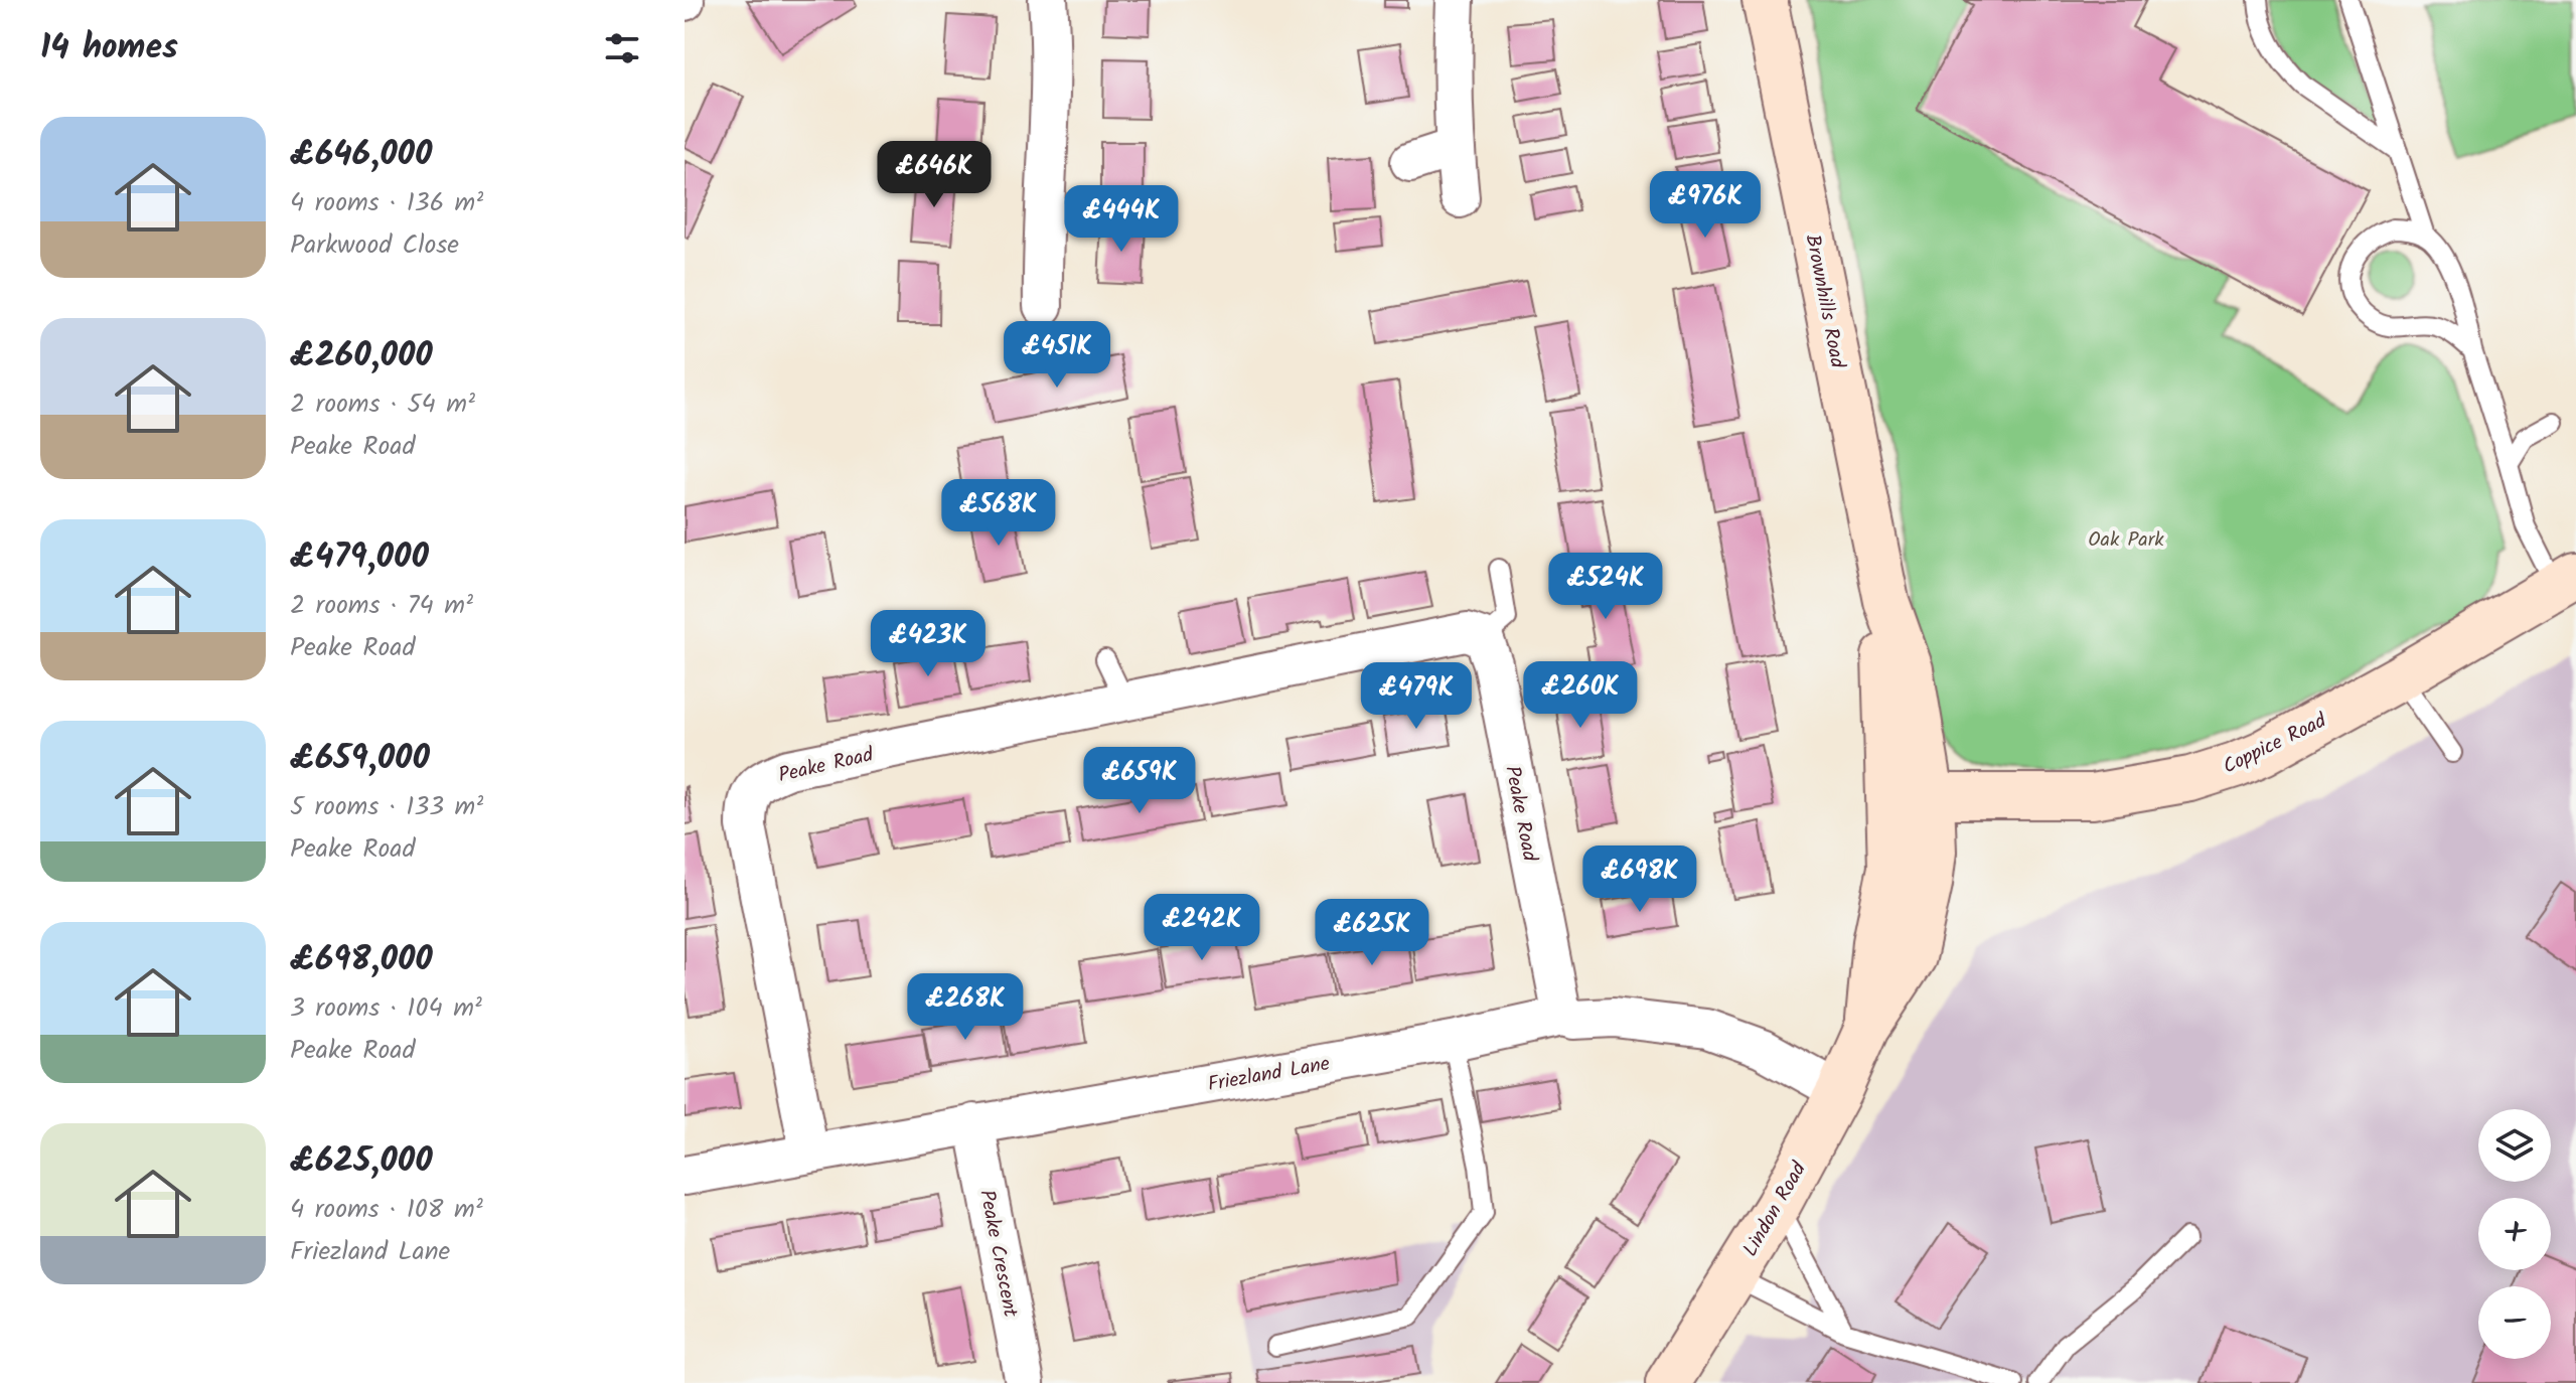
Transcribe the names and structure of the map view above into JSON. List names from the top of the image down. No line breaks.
{"streets":{"main road":["Brownhills Road","Coppice Road","Lindon Road"],"street":["Peake Road","Friezland Lane","Peake Crescent"]},"crossings":[["Brownhills Road","Coppice Road"],["Brownhills Road","Lindon Road"],["Coppice Road","Lindon Road"],["Peake Road","Friezland Lane"],["Friezland Lane","Lindon Road"],["Friezland Lane","Peake Crescent"]],"parks":["Oak Park"],"page":{"heading":"14 homes","list":[{"name":"£646,000","note":"4 rooms · 136 m² · Parkwood Close"},{"name":"£260,000","note":"2 rooms · 54 m² · Peake Road"},{"name":"£479,000","note":"2 rooms · 74 m² · Peake Road"},{"name":"£659,000","note":"5 rooms · 133 m² · Peake Road"},{"name":"£698,000","note":"3 rooms · 104 m² · Peake Road"},{"name":"£625,000","note":"4 rooms · 108 m² · Friezland Lane"}],"price":["£646K","£976K","£444K","£451K","£568K","£524K","£423K","£260K","£479K","£659K","£698K","£242K","£625K","£268K"],"map_buttons":["+","−"]}}
